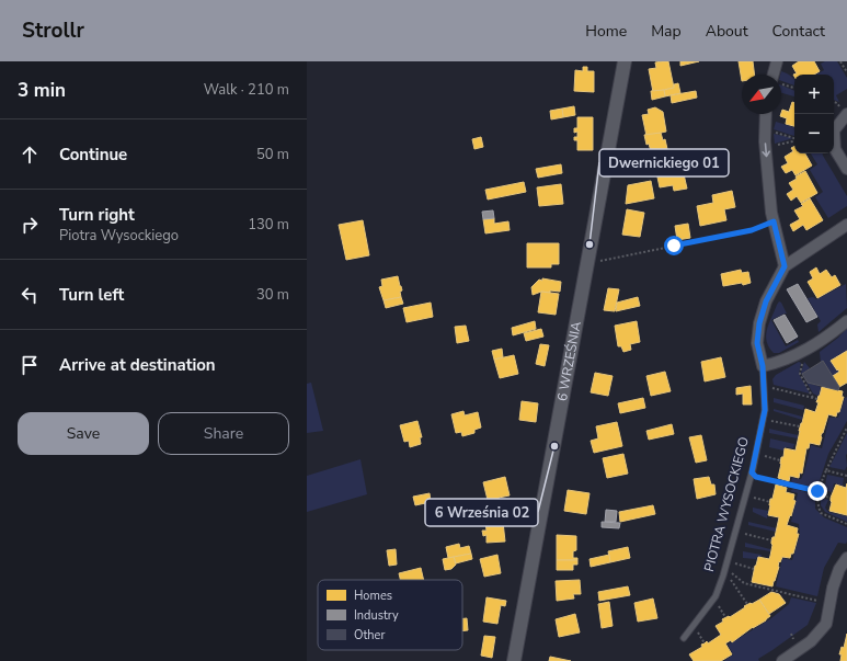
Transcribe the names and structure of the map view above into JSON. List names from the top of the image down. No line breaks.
{"streets":{"street":["6 WRZEŚNIA","PIOTRA WYSOCKIEGO"]},"places":["Dwernickiego 01","6 Września 02"],"legend":["Homes","Industry","Other"],"north":"bottom left","page":{"header":"Strollr","nav":["Home","Map","About","Contact"],"heading":["3 min","Walk · 210 m"],"map_buttons":["+","−"],"list":[["Continue","50 m"],["Turn right","Piotra Wysockiego","130 m"],["Turn left","30 m"],"Arrive at destination"],"buttons":["Save","Share"]}}
